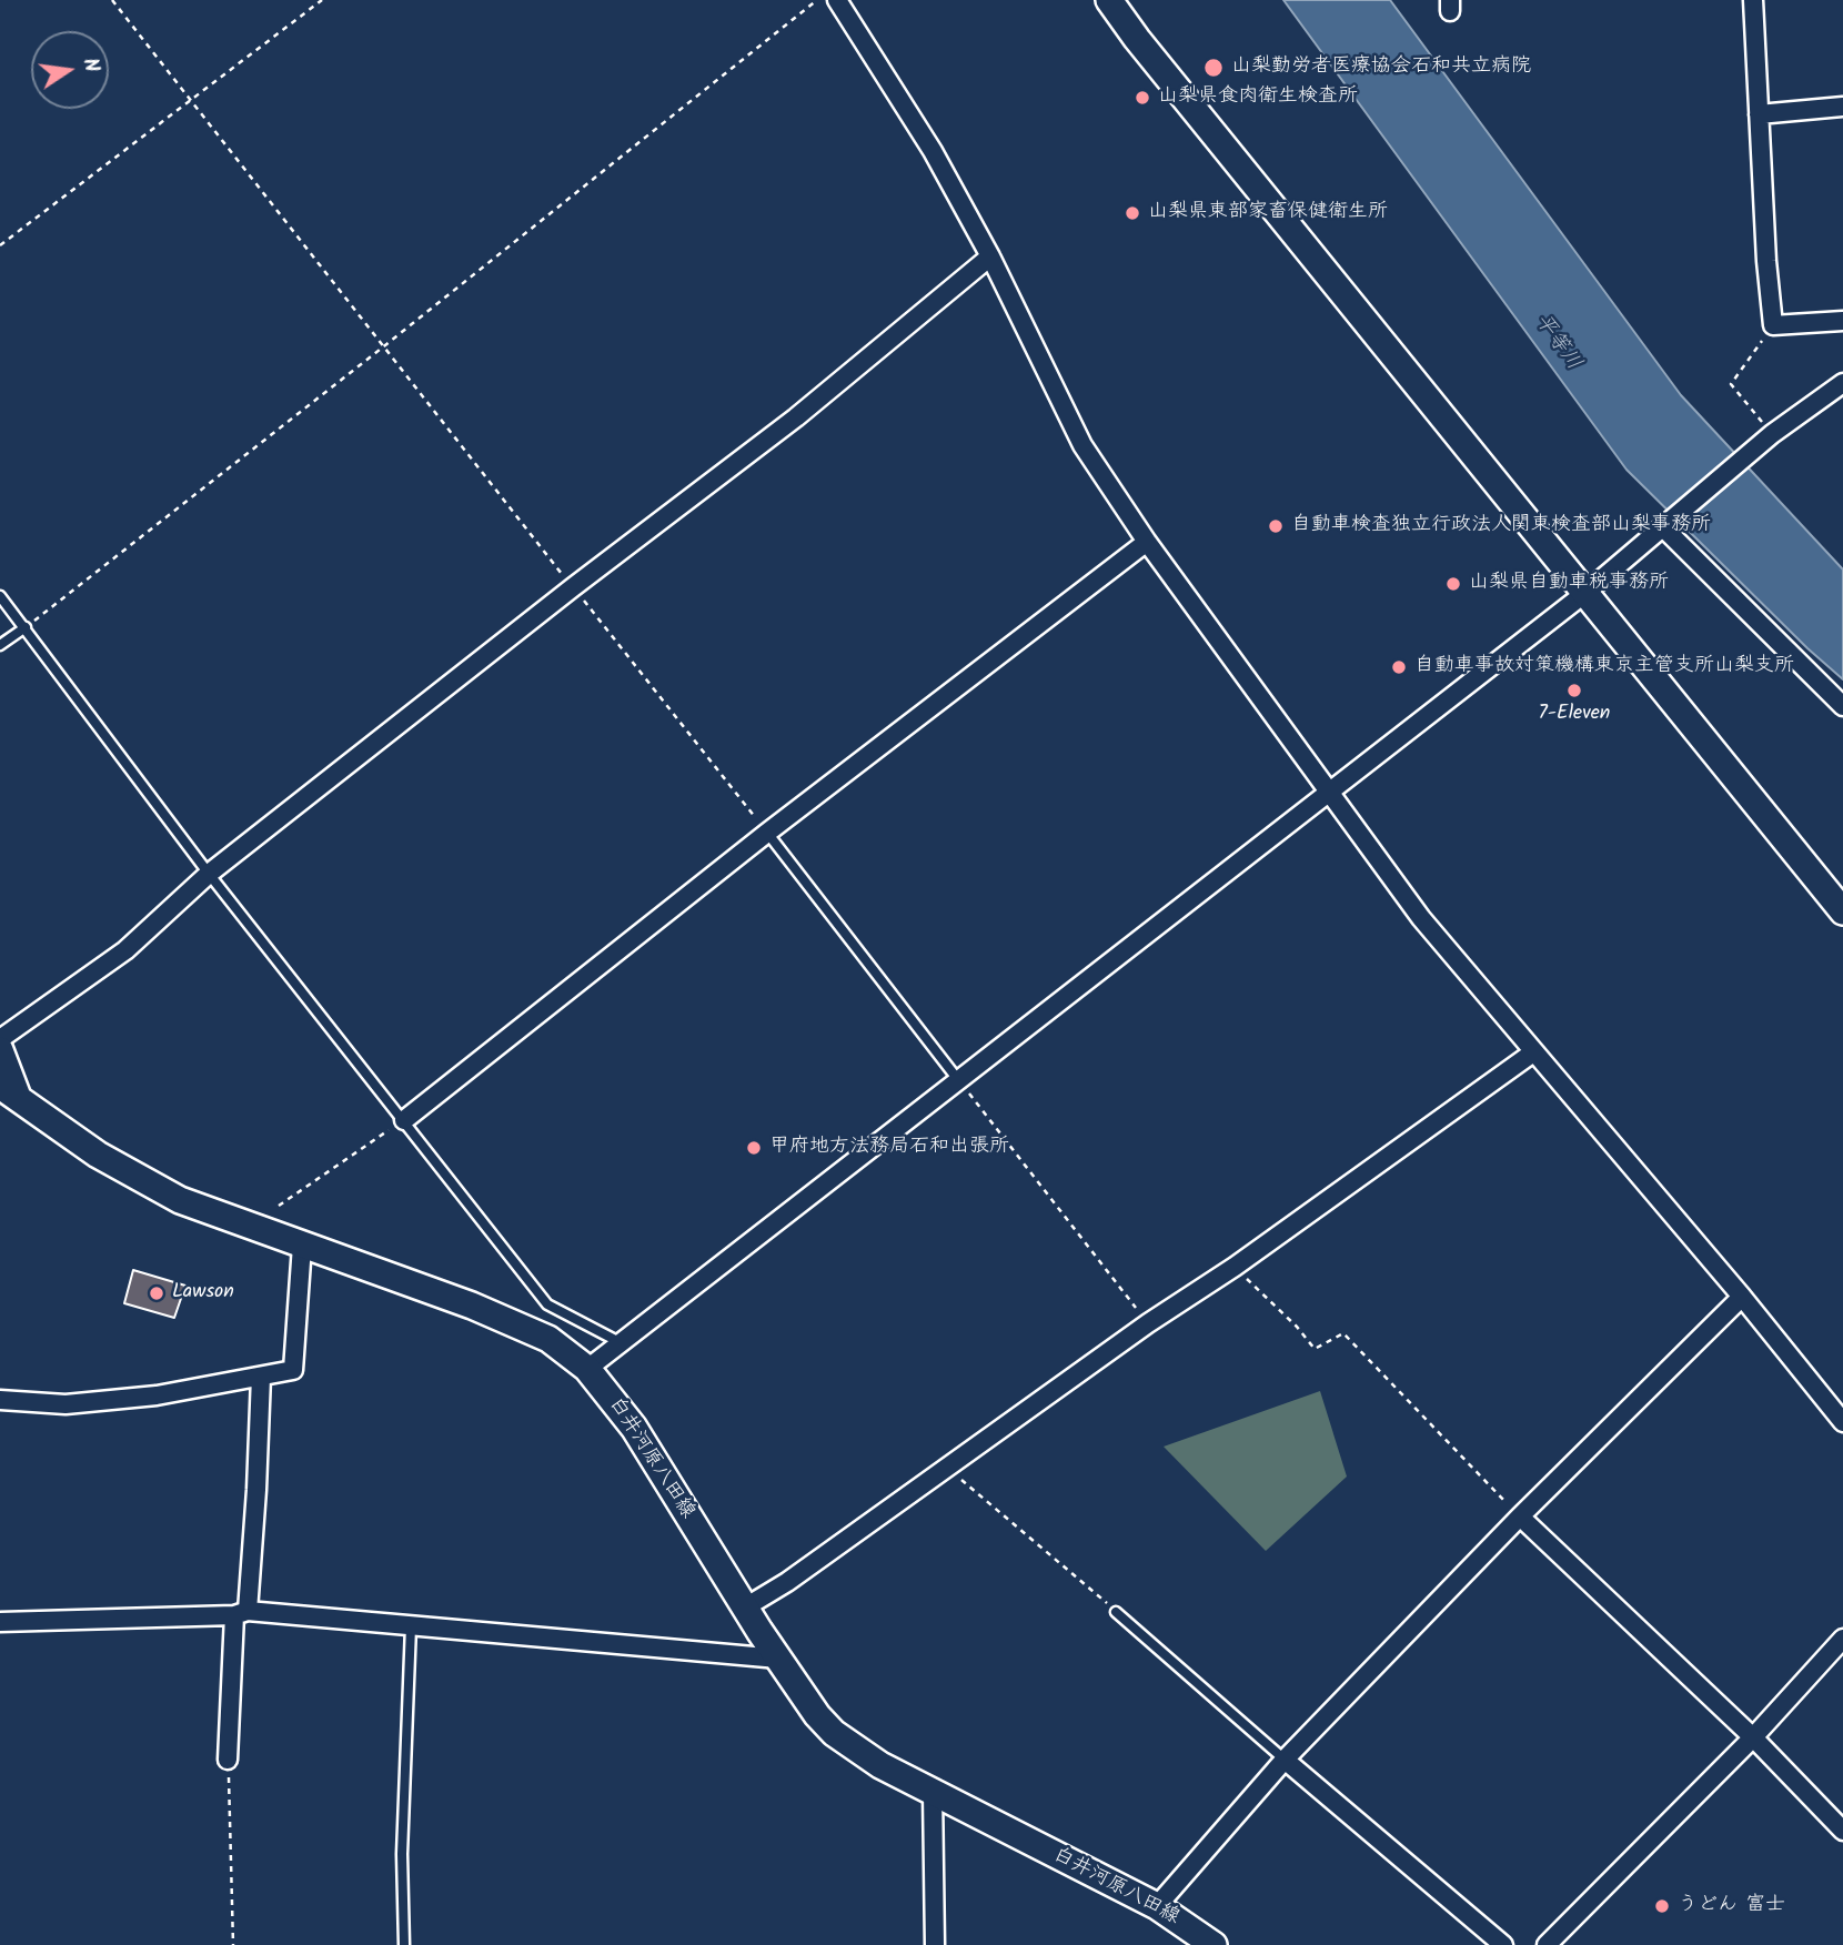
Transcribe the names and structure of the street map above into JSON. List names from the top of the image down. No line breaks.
{"streets":{"main road":["白井河原八田線"]},"water":["平等川"],"places":["山梨勤労者医療協会石和共立病院","山梨県食肉衛生検査所","山梨県東部家畜保健衛生所","自動車検査独立行政法人関東検査部山梨事務所","山梨県自動車税事務所","自動車事故対策機構東京主管支所山梨支所","7-Eleven","甲府地方法務局石和出張所","Lawson","うどん 富士"],"north":"right"}
